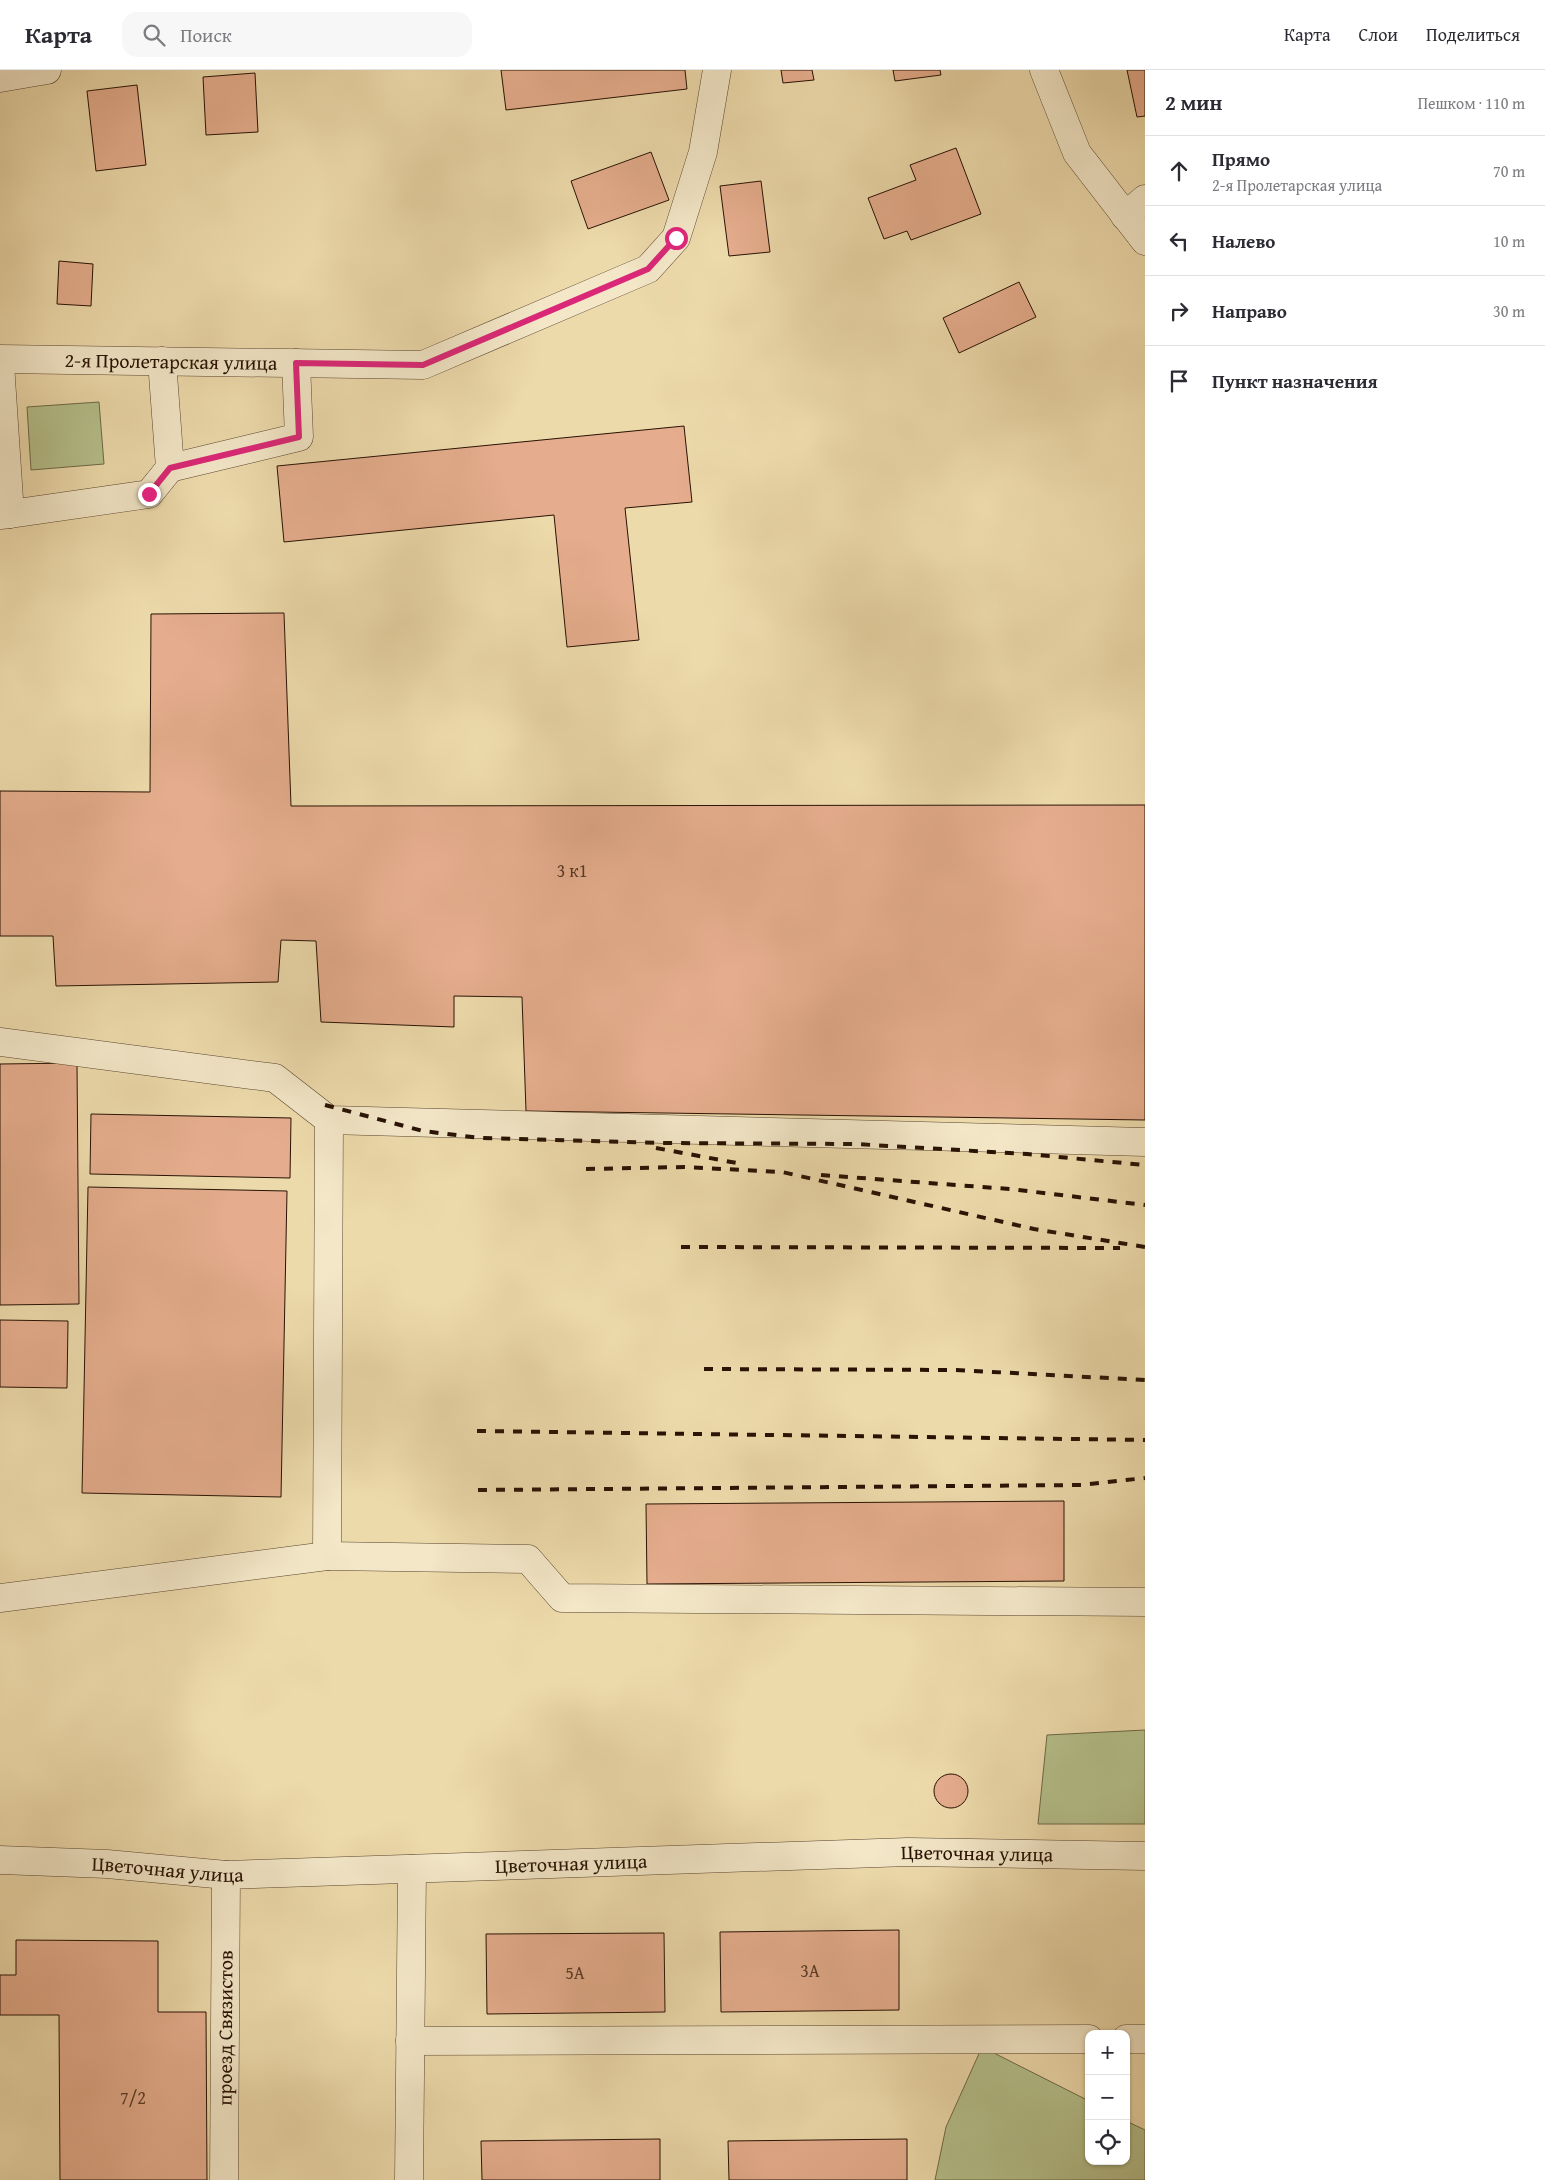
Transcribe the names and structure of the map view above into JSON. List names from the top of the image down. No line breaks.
{"streets":{"street":["2-я Пролетарская улица","Цветочная улица","проезд Связистов"]},"crossings":[["Цветочная улица","проезд Связистов"]],"house_numbers":["3 к1","3А","5А","7/2"],"page":{"header":"Карта","search":"Поиск","nav":["Карта","Слои","Поделиться"],"heading":["2 мин","Пешком · 110 m"],"list":[["Прямо","2-я Пролетарская улица","70 m"],["Налево","10 m"],["Направо","30 m"],"Пункт назначения"],"map_buttons":["+","−"]}}
